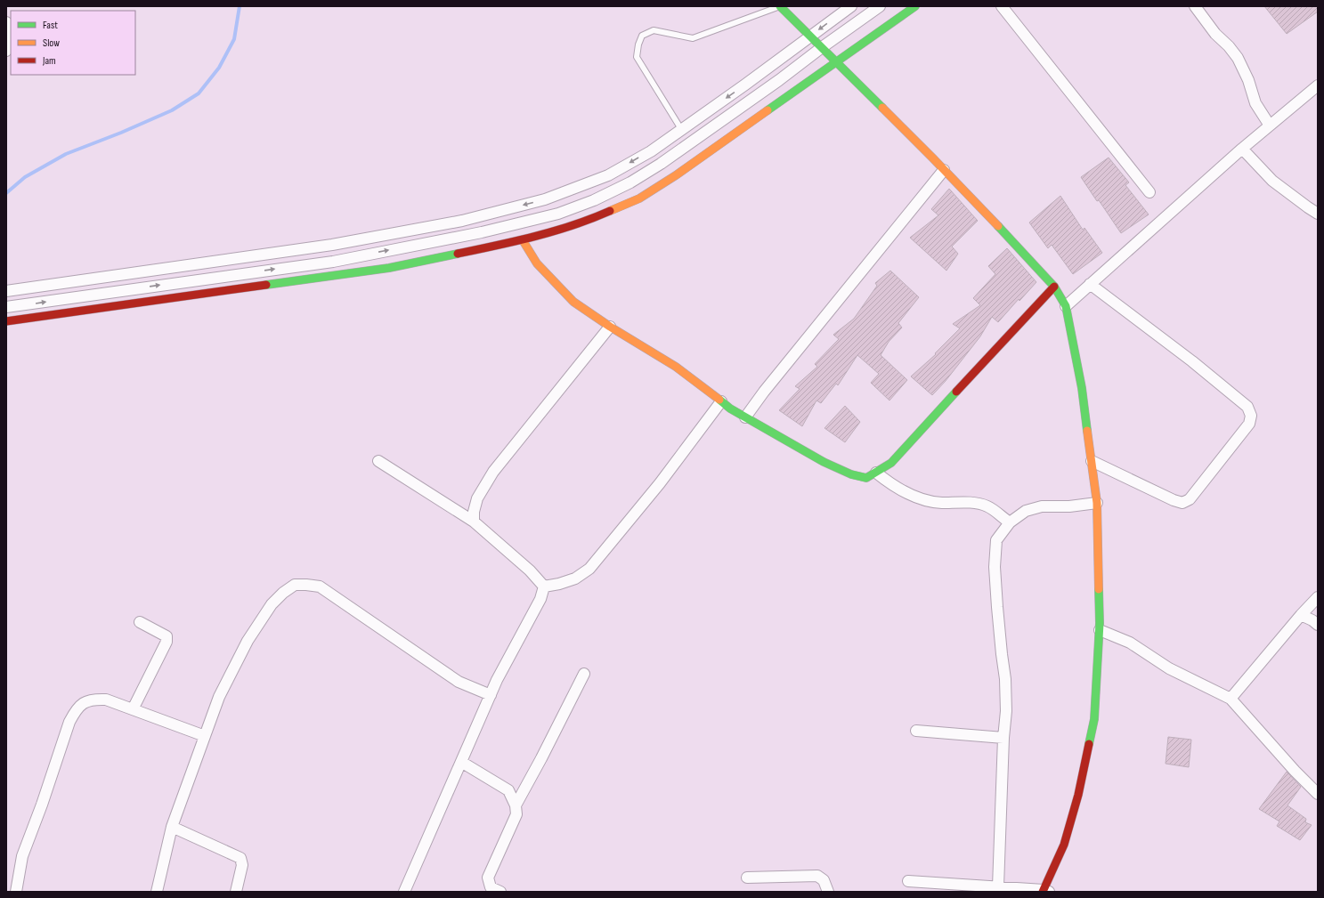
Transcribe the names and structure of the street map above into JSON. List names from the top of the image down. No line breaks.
{"legend":["Fast","Slow","Jam"]}
